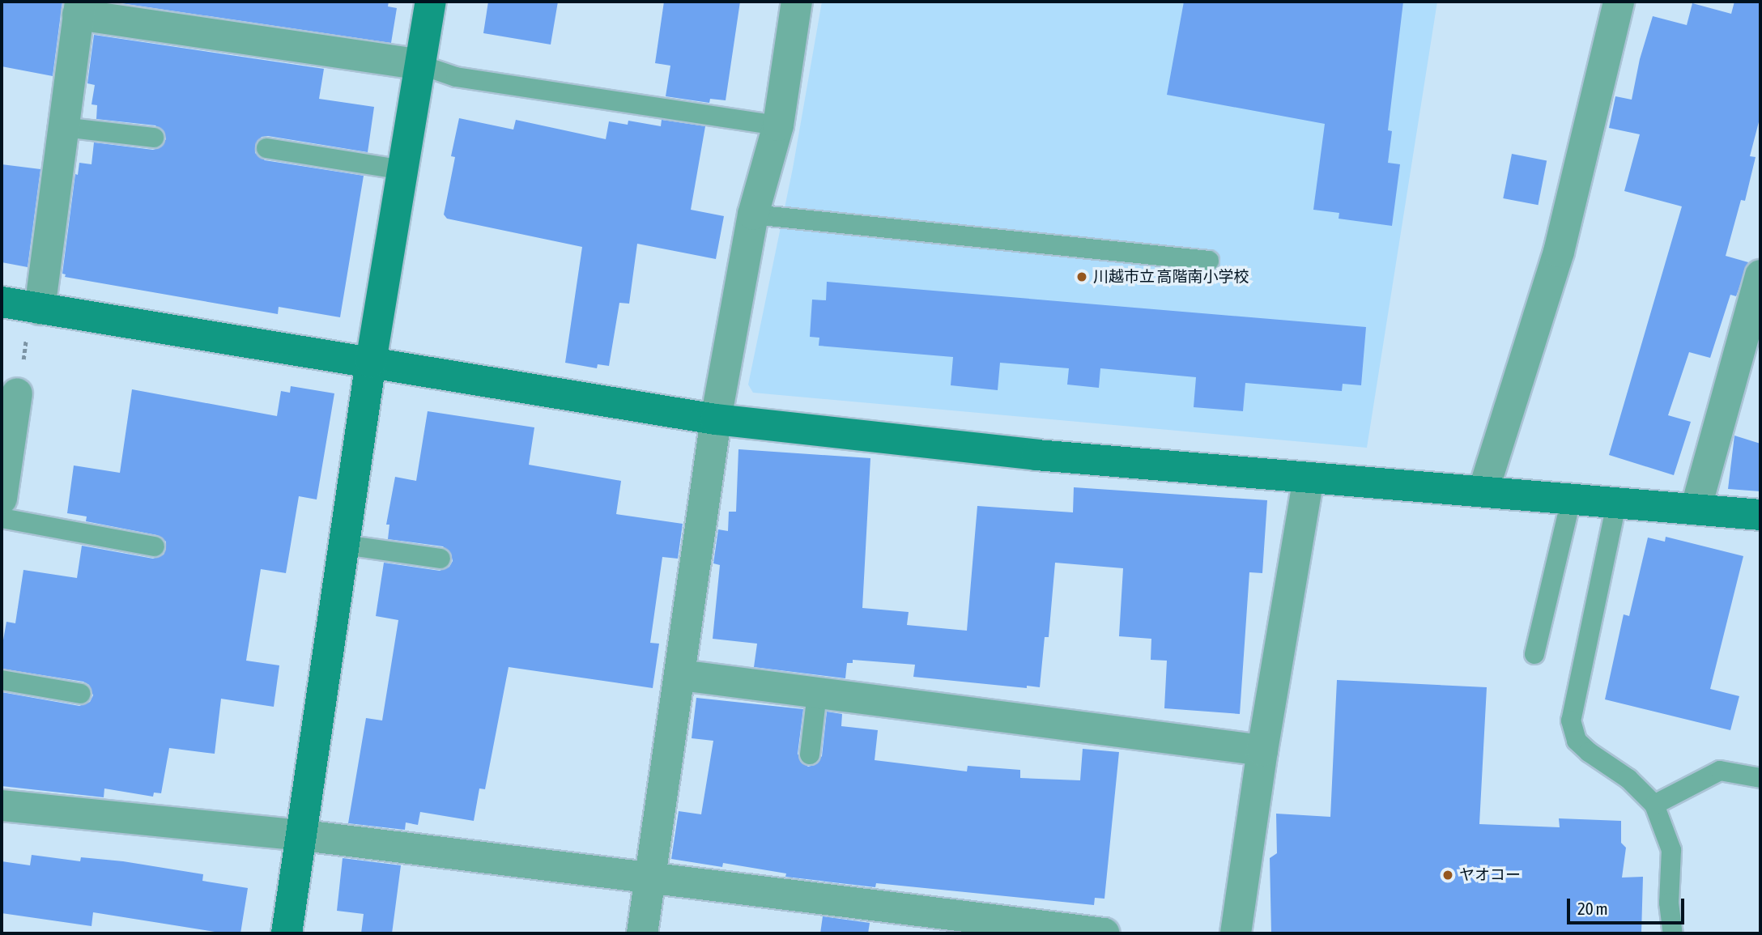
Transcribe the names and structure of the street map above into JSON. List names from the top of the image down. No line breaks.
{"places":["川越市立 高階南小学校","ヤオコー"],"scale_bar":"20 m"}
